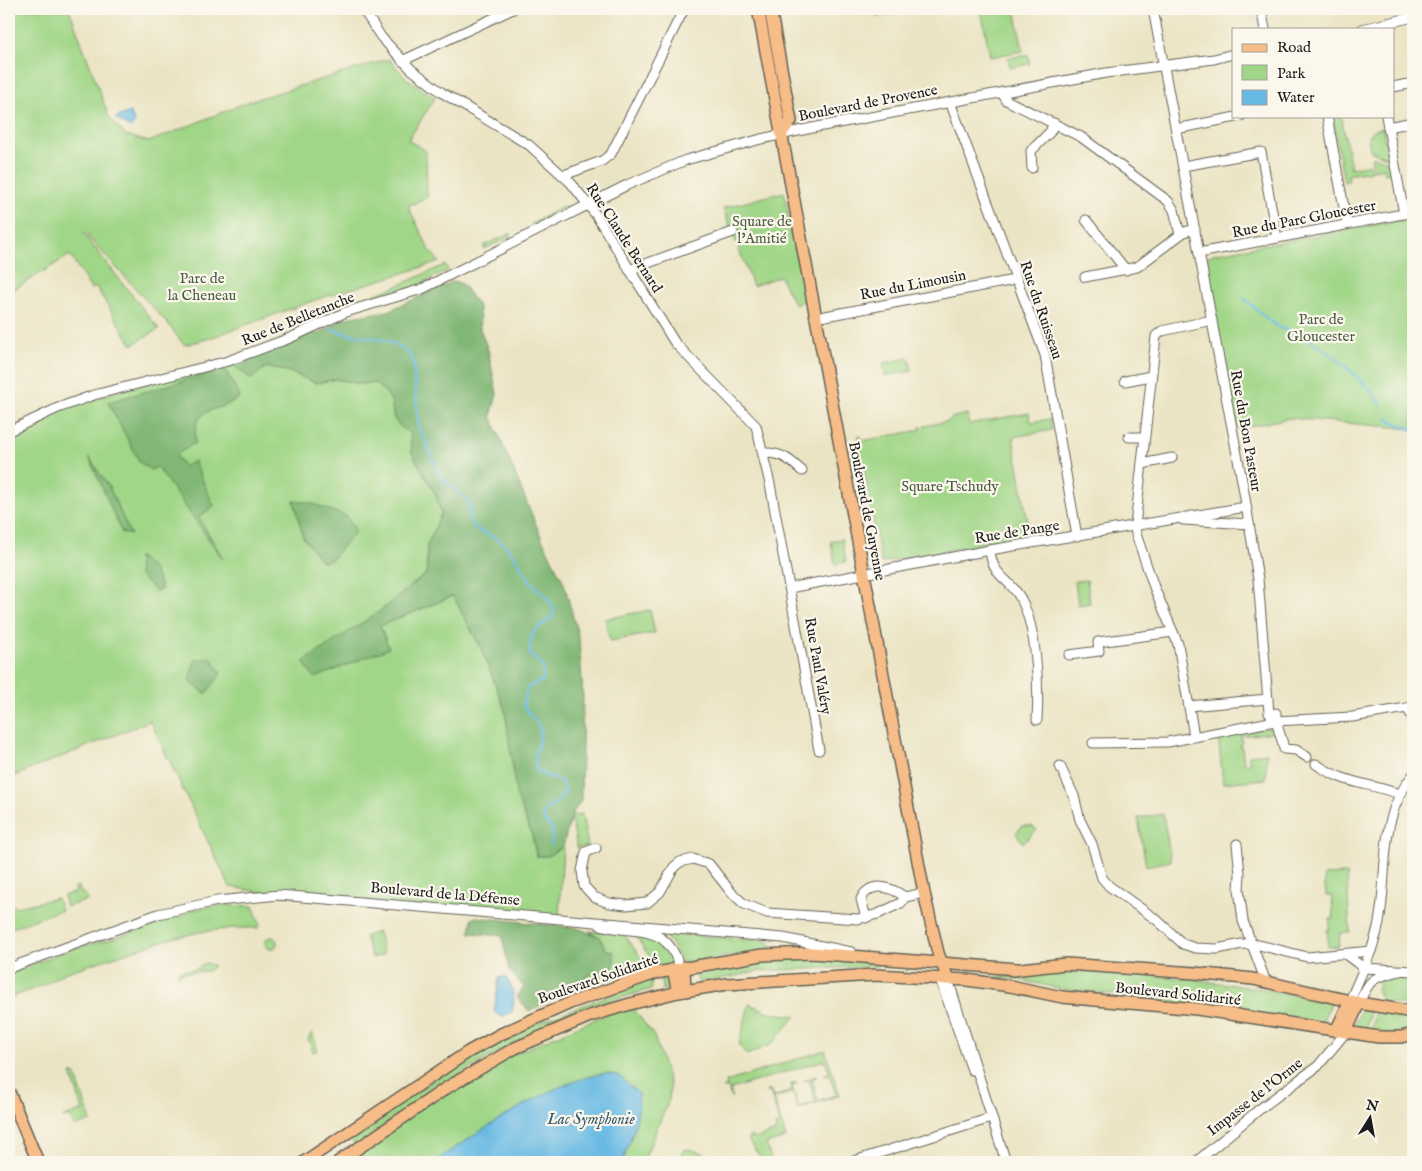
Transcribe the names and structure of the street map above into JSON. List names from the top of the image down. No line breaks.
{"streets":{"main road":["Boulevard de Guyenne","Boulevard Solidarité"],"street":["Boulevard de Provence","Rue du Parc Gloucester","Rue Claude Bernard","Rue du Limousin","Rue du Ruisseau","Rue de Belletanche","Rue du Bon Pasteur","Rue de Pange","Rue Paul Valéry","Boulevard de la Défense","Impasse de l'Orme"]},"crossings":[["Boulevard de Provence","Rue Claude Bernard"],["Boulevard de Provence","Rue du Ruisseau"],["Boulevard de Provence","Rue de Belletanche"],["Boulevard de Provence","Rue du Bon Pasteur"],["Boulevard de Provence","Boulevard de Guyenne"],["Rue du Parc Gloucester","Rue du Bon Pasteur"],["Rue Claude Bernard","Rue de Belletanche"],["Rue Claude Bernard","Rue Paul Valéry"],["Rue du Limousin","Rue du Ruisseau"],["Rue du Limousin","Boulevard de Guyenne"],["Rue du Ruisseau","Rue de Pange"],["Rue du Bon Pasteur","Rue de Pange"],["Boulevard de Guyenne","Rue de Pange"],["Boulevard de Guyenne","Boulevard Solidarité"],["Boulevard de la Défense","Boulevard Solidarité"],["Boulevard Solidarité","Impasse de l'Orme"]],"water":["Lac Symphonie"],"parks":["Square de l'Amitié","Parc de la Cheneau","Parc de Gloucester","Square Tschudy"],"legend":["Road","Park","Water"],"north":"top"}
